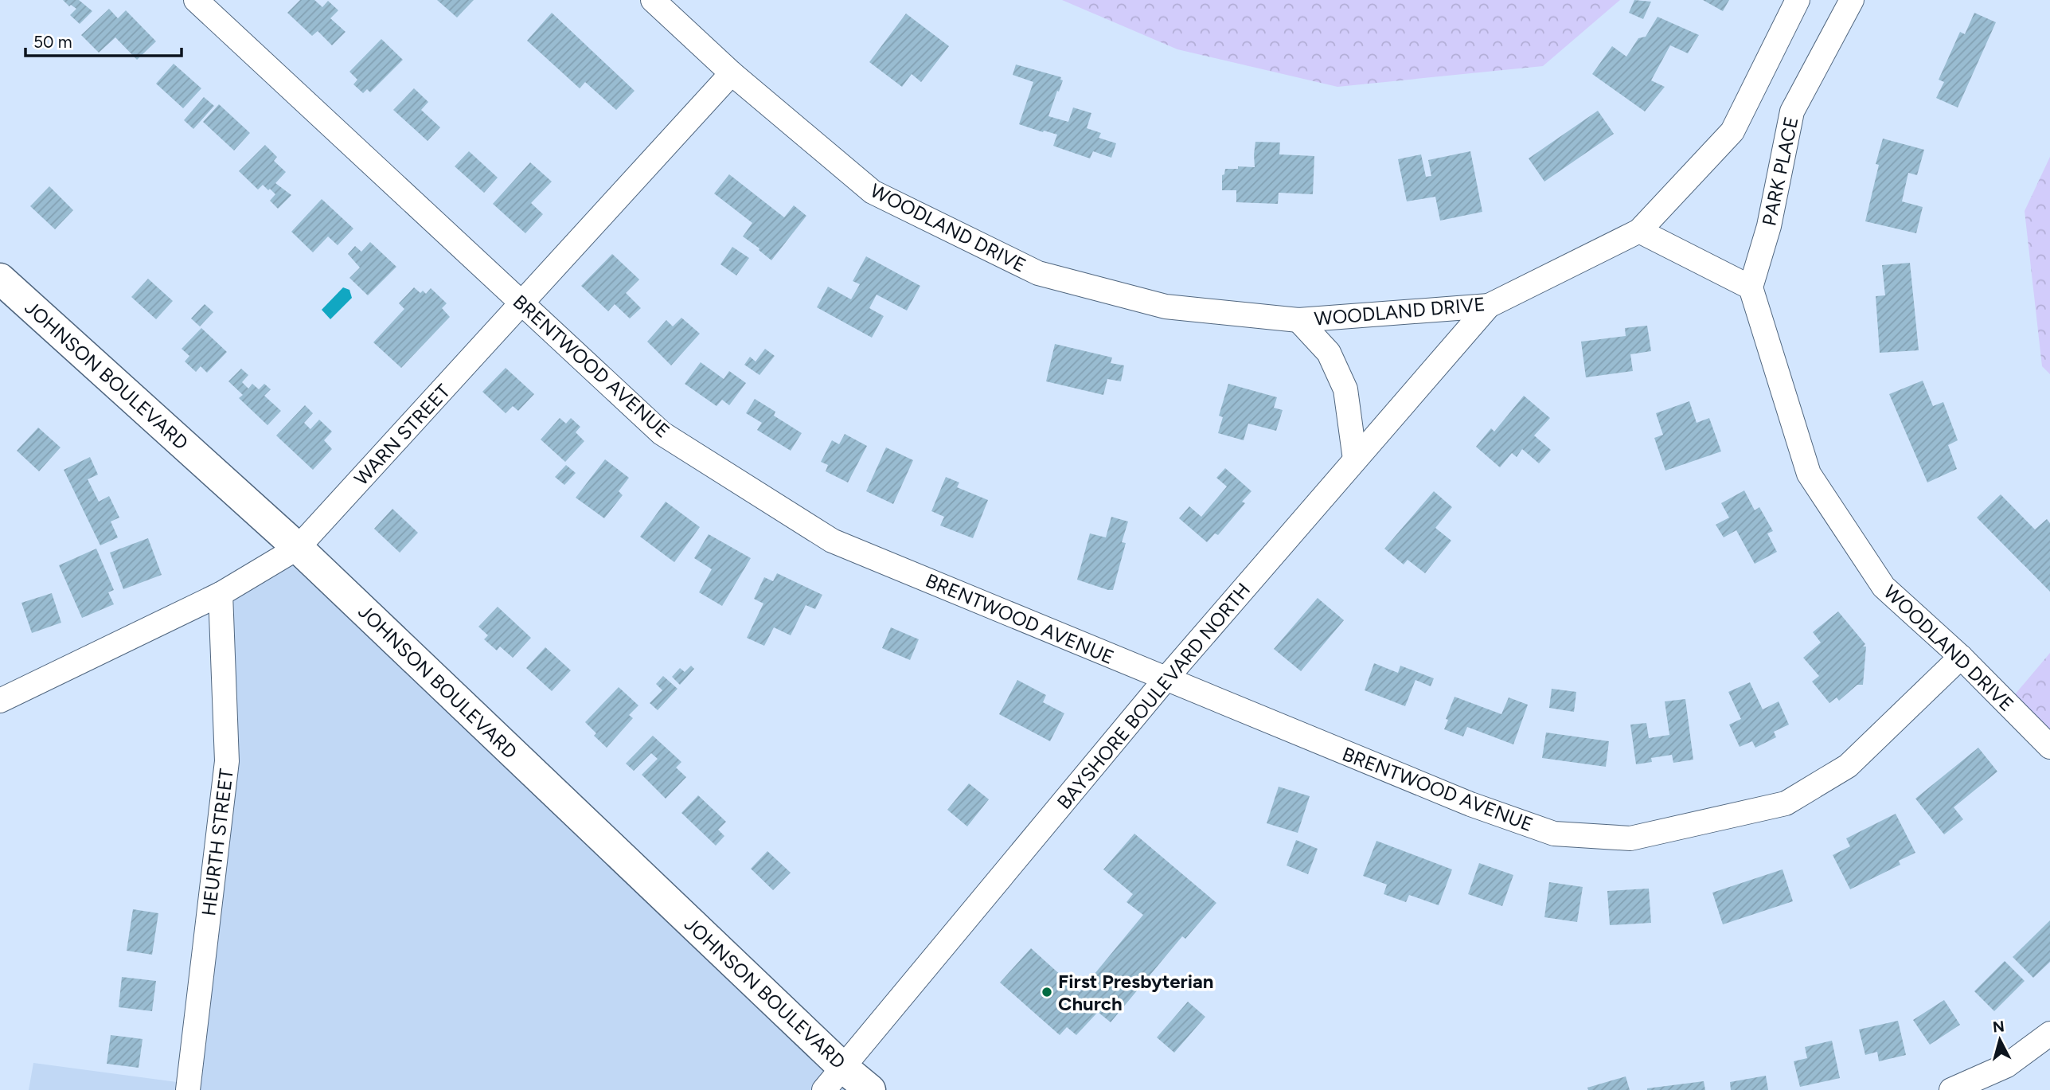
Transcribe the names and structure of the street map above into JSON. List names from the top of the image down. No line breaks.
{"streets":{"main road":["JOHNSON BOULEVARD"],"street":["PARK PLACE","WOODLAND DRIVE","BRENTWOOD AVENUE","WARN STREET","BAYSHORE BOULEVARD NORTH","HEURTH STREET"]},"crossings":[["PARK PLACE","WOODLAND DRIVE"],["WOODLAND DRIVE","BRENTWOOD AVENUE"],["WOODLAND DRIVE","WARN STREET"],["WOODLAND DRIVE","BAYSHORE BOULEVARD NORTH"],["BRENTWOOD AVENUE","WARN STREET"],["BRENTWOOD AVENUE","BAYSHORE BOULEVARD NORTH"],["JOHNSON BOULEVARD","WARN STREET"],["JOHNSON BOULEVARD","BAYSHORE BOULEVARD NORTH"],["WARN STREET","HEURTH STREET"]],"places":["First Presbyterian Church"],"scale_bar":"50 m","north":"top"}
